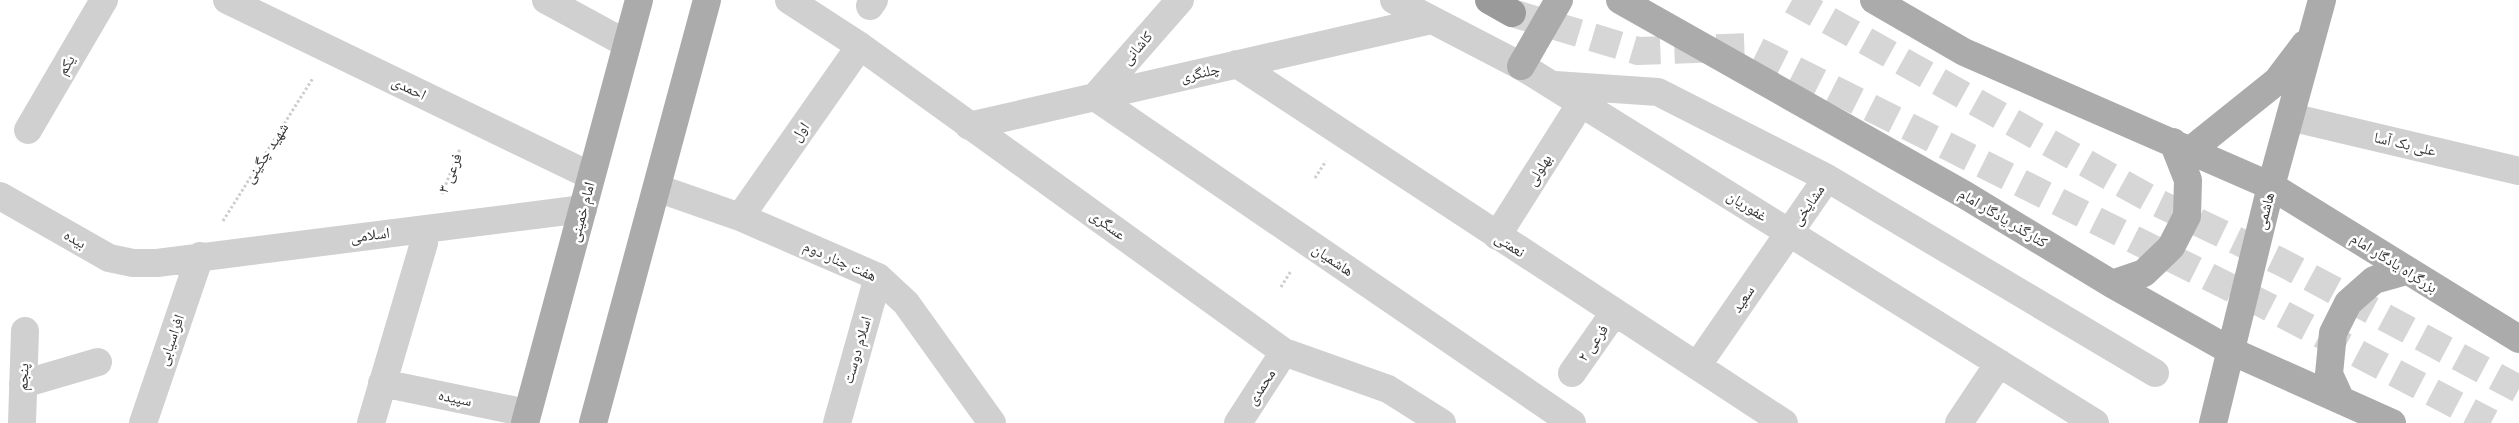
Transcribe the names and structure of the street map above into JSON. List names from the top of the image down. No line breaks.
{"streets":{"main road":["هاشمی","امام خمینی","کنارگذر یادگار امام","بزرگراه یادگار امام"],"street":["کاشانی","یکم","چلنگری","احمدی","اول","علی بک آسا","بهلولی","مشایخی","غفوریان","عسگری","اسلامی","بیده","نعمتی","هاشمیان","هفت چنار دوم","سعید","افراسیابی","فرعی ۲","اسلام دوست","پنجم","محمدی","سپیده"],"path":["شهید چگینی","فرعی ۳"]},"crossings":[["کاشانی","چلنگری"],["کاشانی","هاشمیان"],["چلنگری","غفوریان"],["چلنگری","عسگری"],["چلنگری","نعمتی"],["چلنگری","هاشمیان"],["احمدی","شهید چگینی"],["احمدی","فرعی ۳"],["احمدی","امام خمینی"],["اول","عسگری"],["اول","هفت چنار دوم"],["علی بک آسا","هاشمی"],["شهید چگینی","اسلامی"],["شهید چگینی","افراسیابی"],["بهلولی","غفوریان"],["بهلولی","نعمتی"],["فرعی ۳","اسلامی"],["مشایخی","غفوریان"],["مشایخی","سعید"],["غفوریان","سعید"],["هاشمی","کنارگذر یادگار امام"],["هاشمی","بزرگراه یادگار امام"],["امام خمینی","اسلامی"],["امام خمینی","سپیده"],["عسگری","محمدی"],["اسلامی","بیده"],["اسلامی","افراسیابی"],["نعمتی","سعید"],["نعمتی","فرعی ۲"],["هفت چنار دوم","اسلام دوست"]]}
